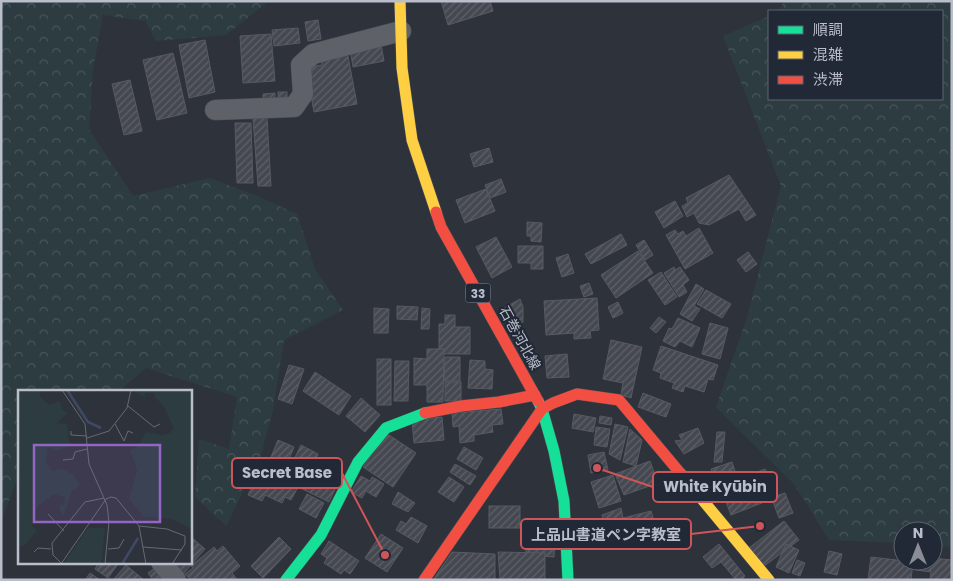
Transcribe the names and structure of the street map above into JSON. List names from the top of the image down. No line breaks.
{"streets":{"street":["33","石巻河北線"]},"places":["White Kyūbin","上品山書道ペン字教室","Secret Base"],"legend":["順調","混雑","渋滞"],"north":"top"}
